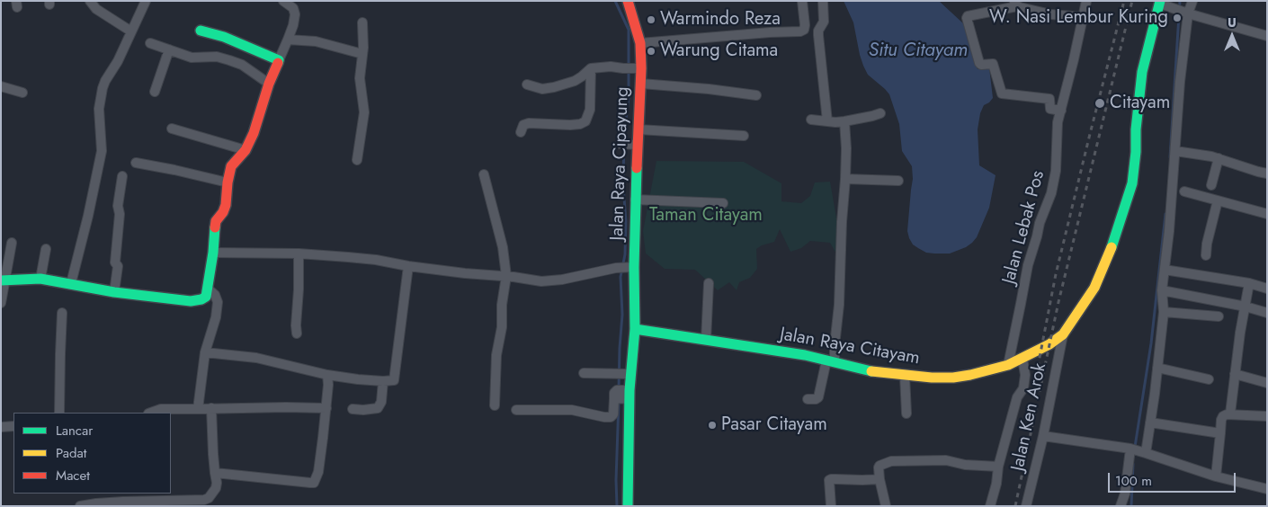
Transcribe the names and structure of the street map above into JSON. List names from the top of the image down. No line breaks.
{"streets":{"main road":["Jalan Raya Cipayung","Jalan Raya Citayam"],"street":["Jalan Lebak Pos","Jalan Ken Arok"]},"crossings":[["Jalan Raya Cipayung","Jalan Raya Citayam"],["Jalan Lebak Pos","Jalan Raya Citayam"],["Jalan Raya Citayam","Jalan Ken Arok"]],"water":["Situ Citayam"],"parks":["Taman Citayam"],"places":["W. Nasi Lembur Kuring","Warmindo Reza","Warung Citama","Citayam","Pasar Citayam"],"legend":["Lancar","Padat","Macet"],"scale_bar":"100 m","north":"top"}
